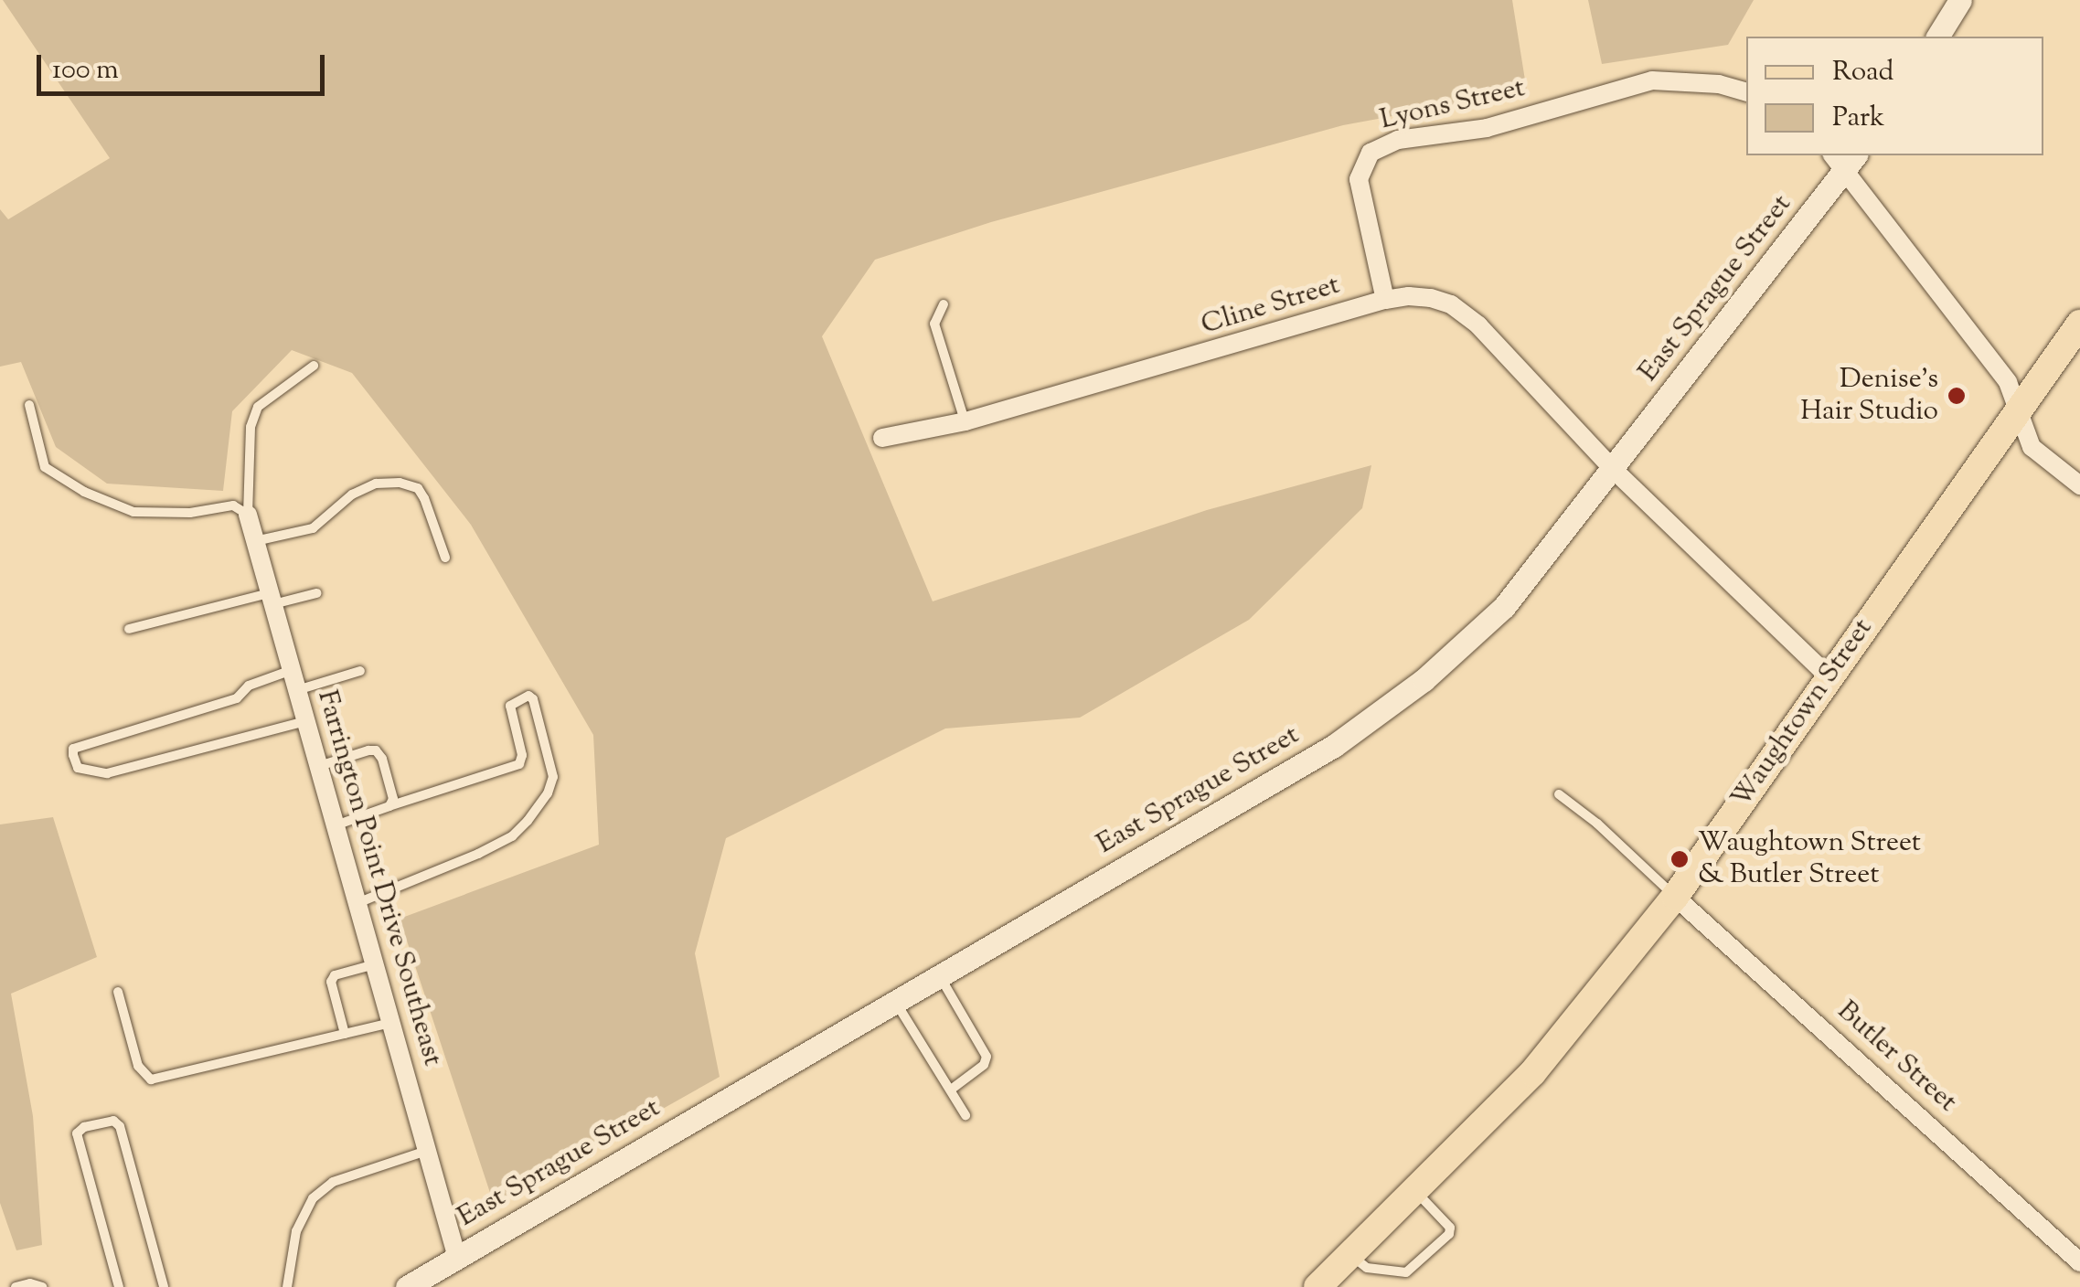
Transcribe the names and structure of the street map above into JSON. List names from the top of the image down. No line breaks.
{"streets":{"main road":["Waughtown Street"],"street":["Lyons Street","East Sprague Street","Cline Street","Farrington Point Drive Southeast","Butler Street"]},"crossings":[["Lyons Street","Cline Street"],["East Sprague Street","Cline Street"],["East Sprague Street","Farrington Point Drive Southeast"],["Cline Street","Waughtown Street"],["Waughtown Street","Butler Street"]],"places":["Denise's Hair Studio","Waughtown Street & Butler Street"],"legend":["Road","Park"],"scale_bar":"100 m"}
